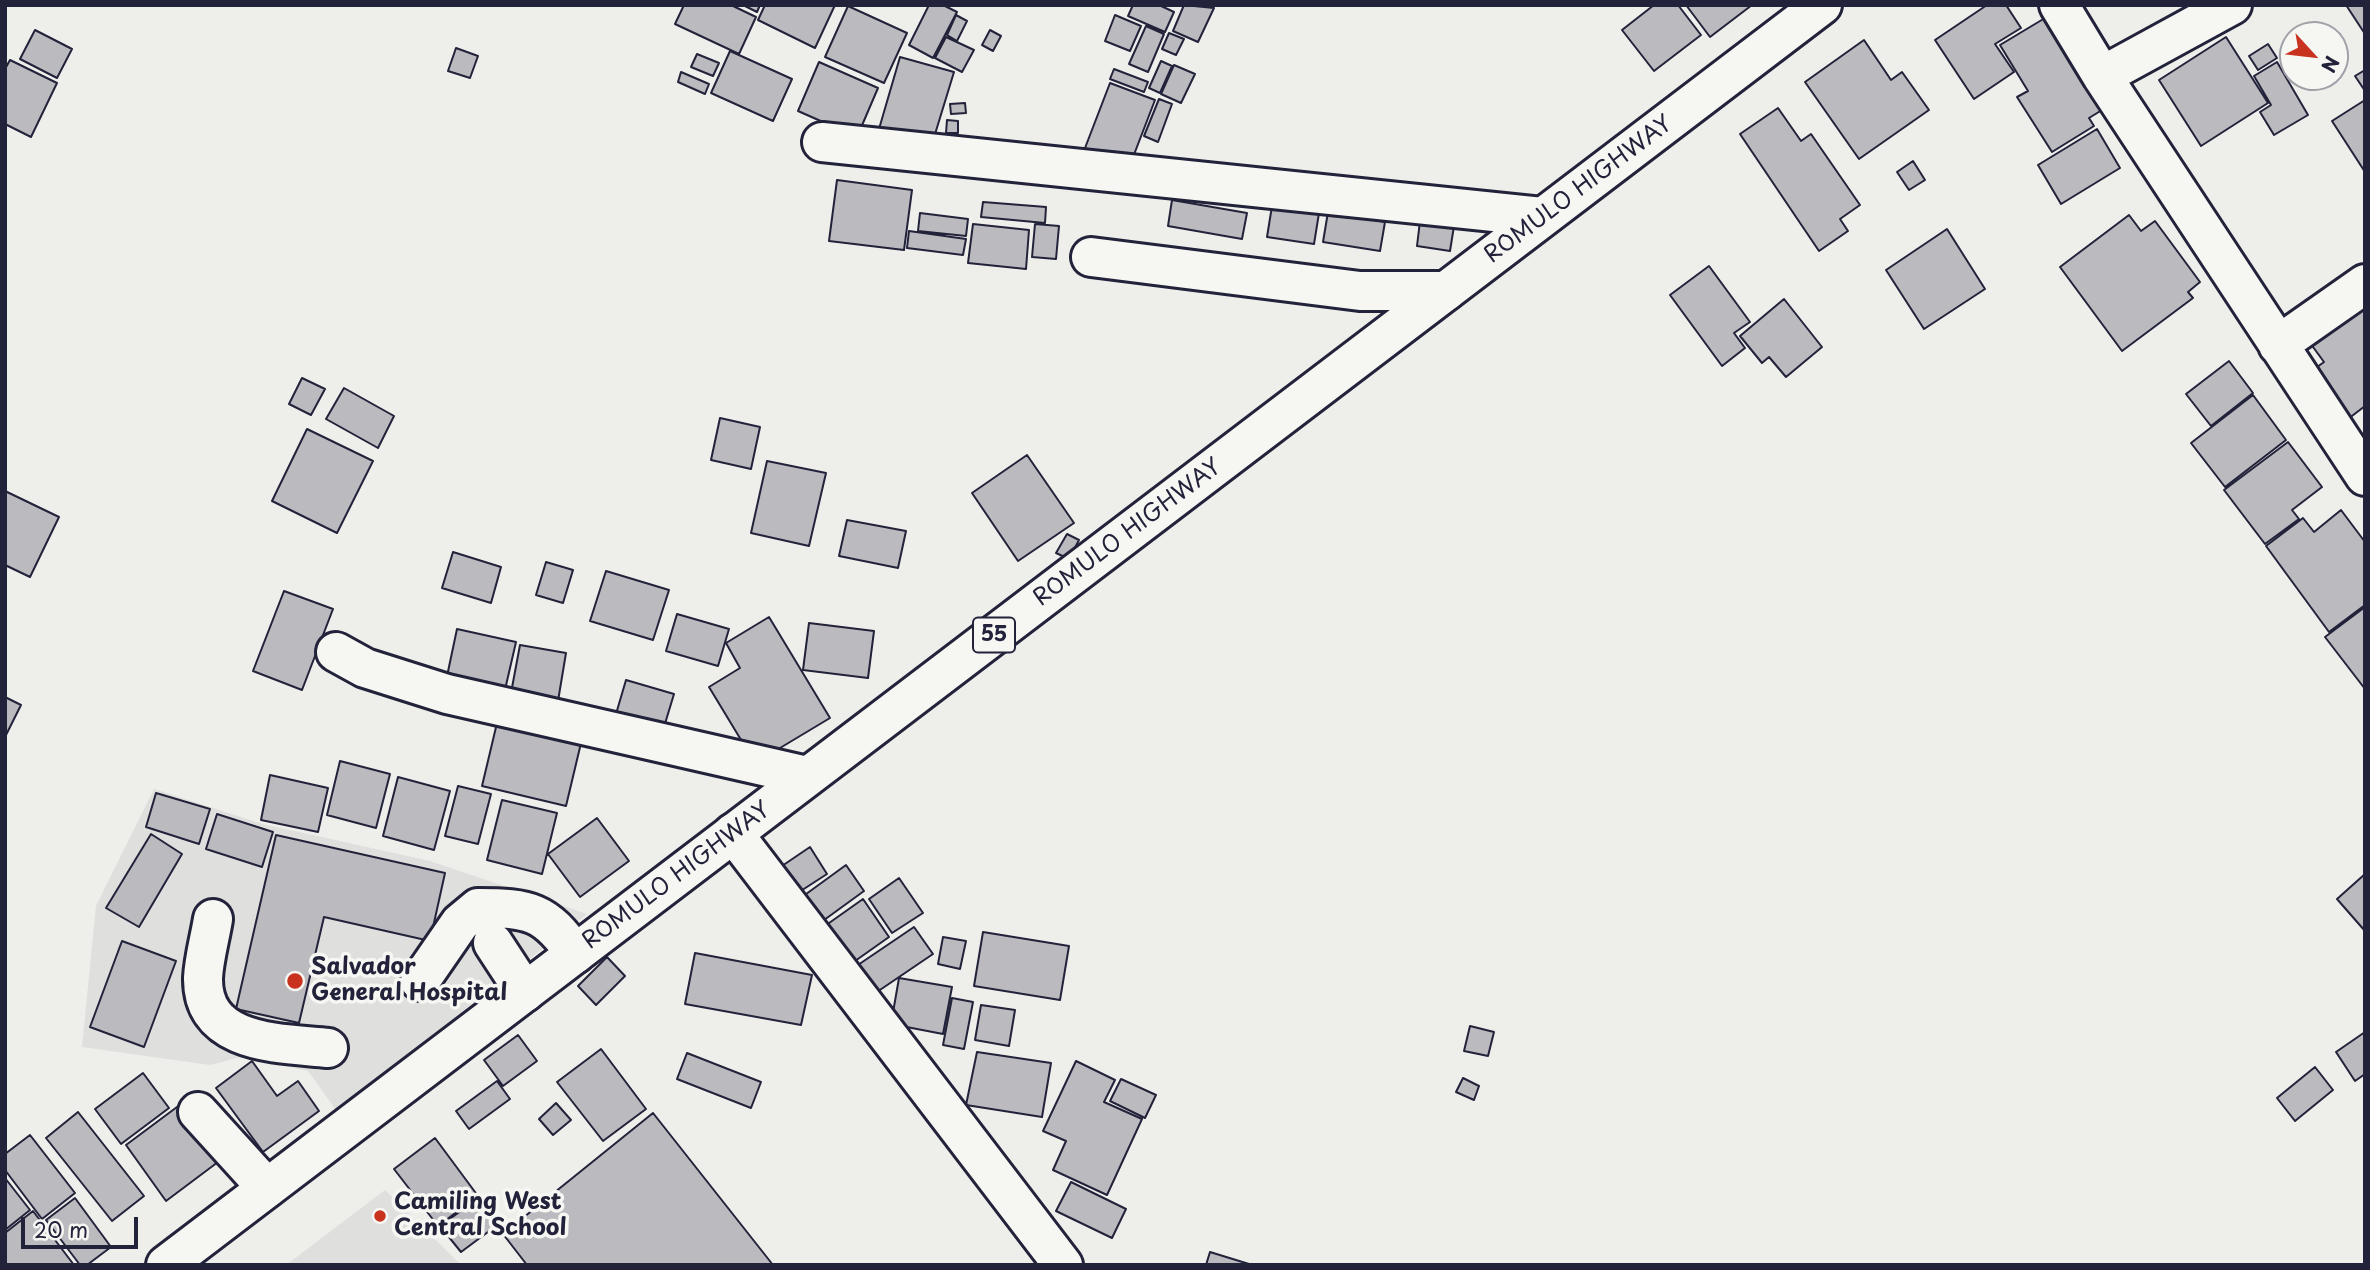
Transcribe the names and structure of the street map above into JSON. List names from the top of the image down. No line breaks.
{"streets":{"main road":["ROMULO HIGHWAY","55"]},"places":["Salvador General Hospital","Camiling West Central School"],"scale_bar":"20 m","north":"bottom right"}
